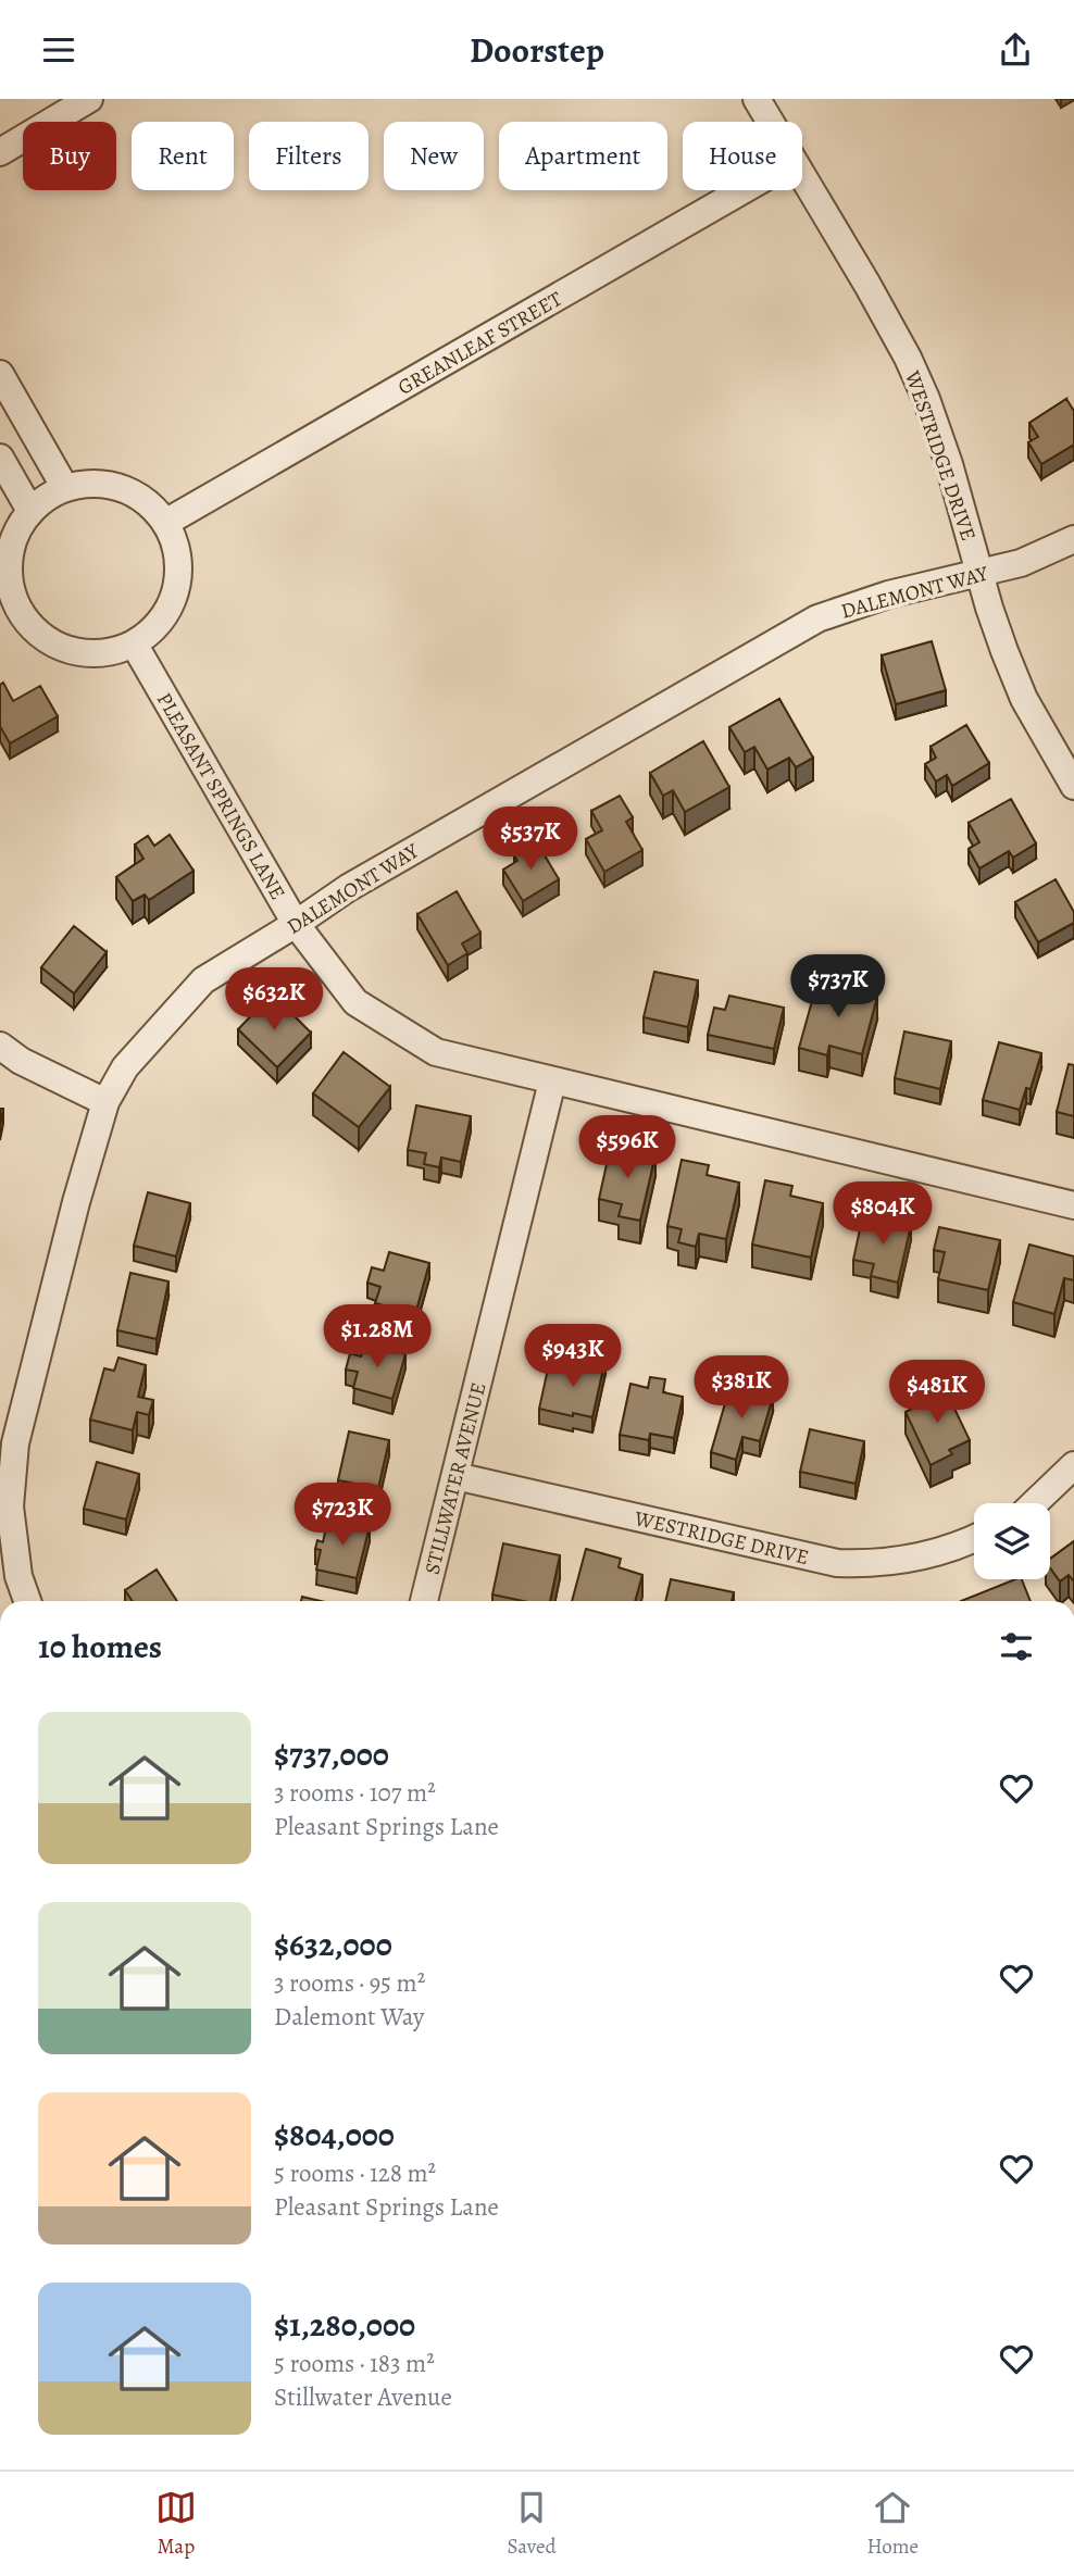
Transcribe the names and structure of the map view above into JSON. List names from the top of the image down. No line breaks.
{"streets":{"street":["GREANLEAF STREET","WESTRIDGE DRIVE","DALEMONT WAY","PLEASANT SPRINGS LANE","STILLWATER AVENUE"]},"crossings":[["GREANLEAF STREET","PLEASANT SPRINGS LANE"],["WESTRIDGE DRIVE","DALEMONT WAY"],["WESTRIDGE DRIVE","STILLWATER AVENUE"],["DALEMONT WAY","PLEASANT SPRINGS LANE"],["PLEASANT SPRINGS LANE","STILLWATER AVENUE"]],"page":{"header":"Doorstep","chip":["Buy","Rent","Filters","New","Apartment","House"],"price":["$537K","$737K","$632K","$596K","$804K","$1.28M","$943K","$381K","$481K","$723K"],"heading":"10 homes","list":[{"name":"$737,000","note":"3 rooms · 107 m² · Pleasant Springs Lane"},{"name":"$632,000","note":"3 rooms · 95 m² · Dalemont Way"},{"name":"$804,000","note":"5 rooms · 128 m² · Pleasant Springs Lane"},{"name":"$1,280,000","note":"5 rooms · 183 m² · Stillwater Avenue"}],"tabs":["Map","Saved","Home"]}}
